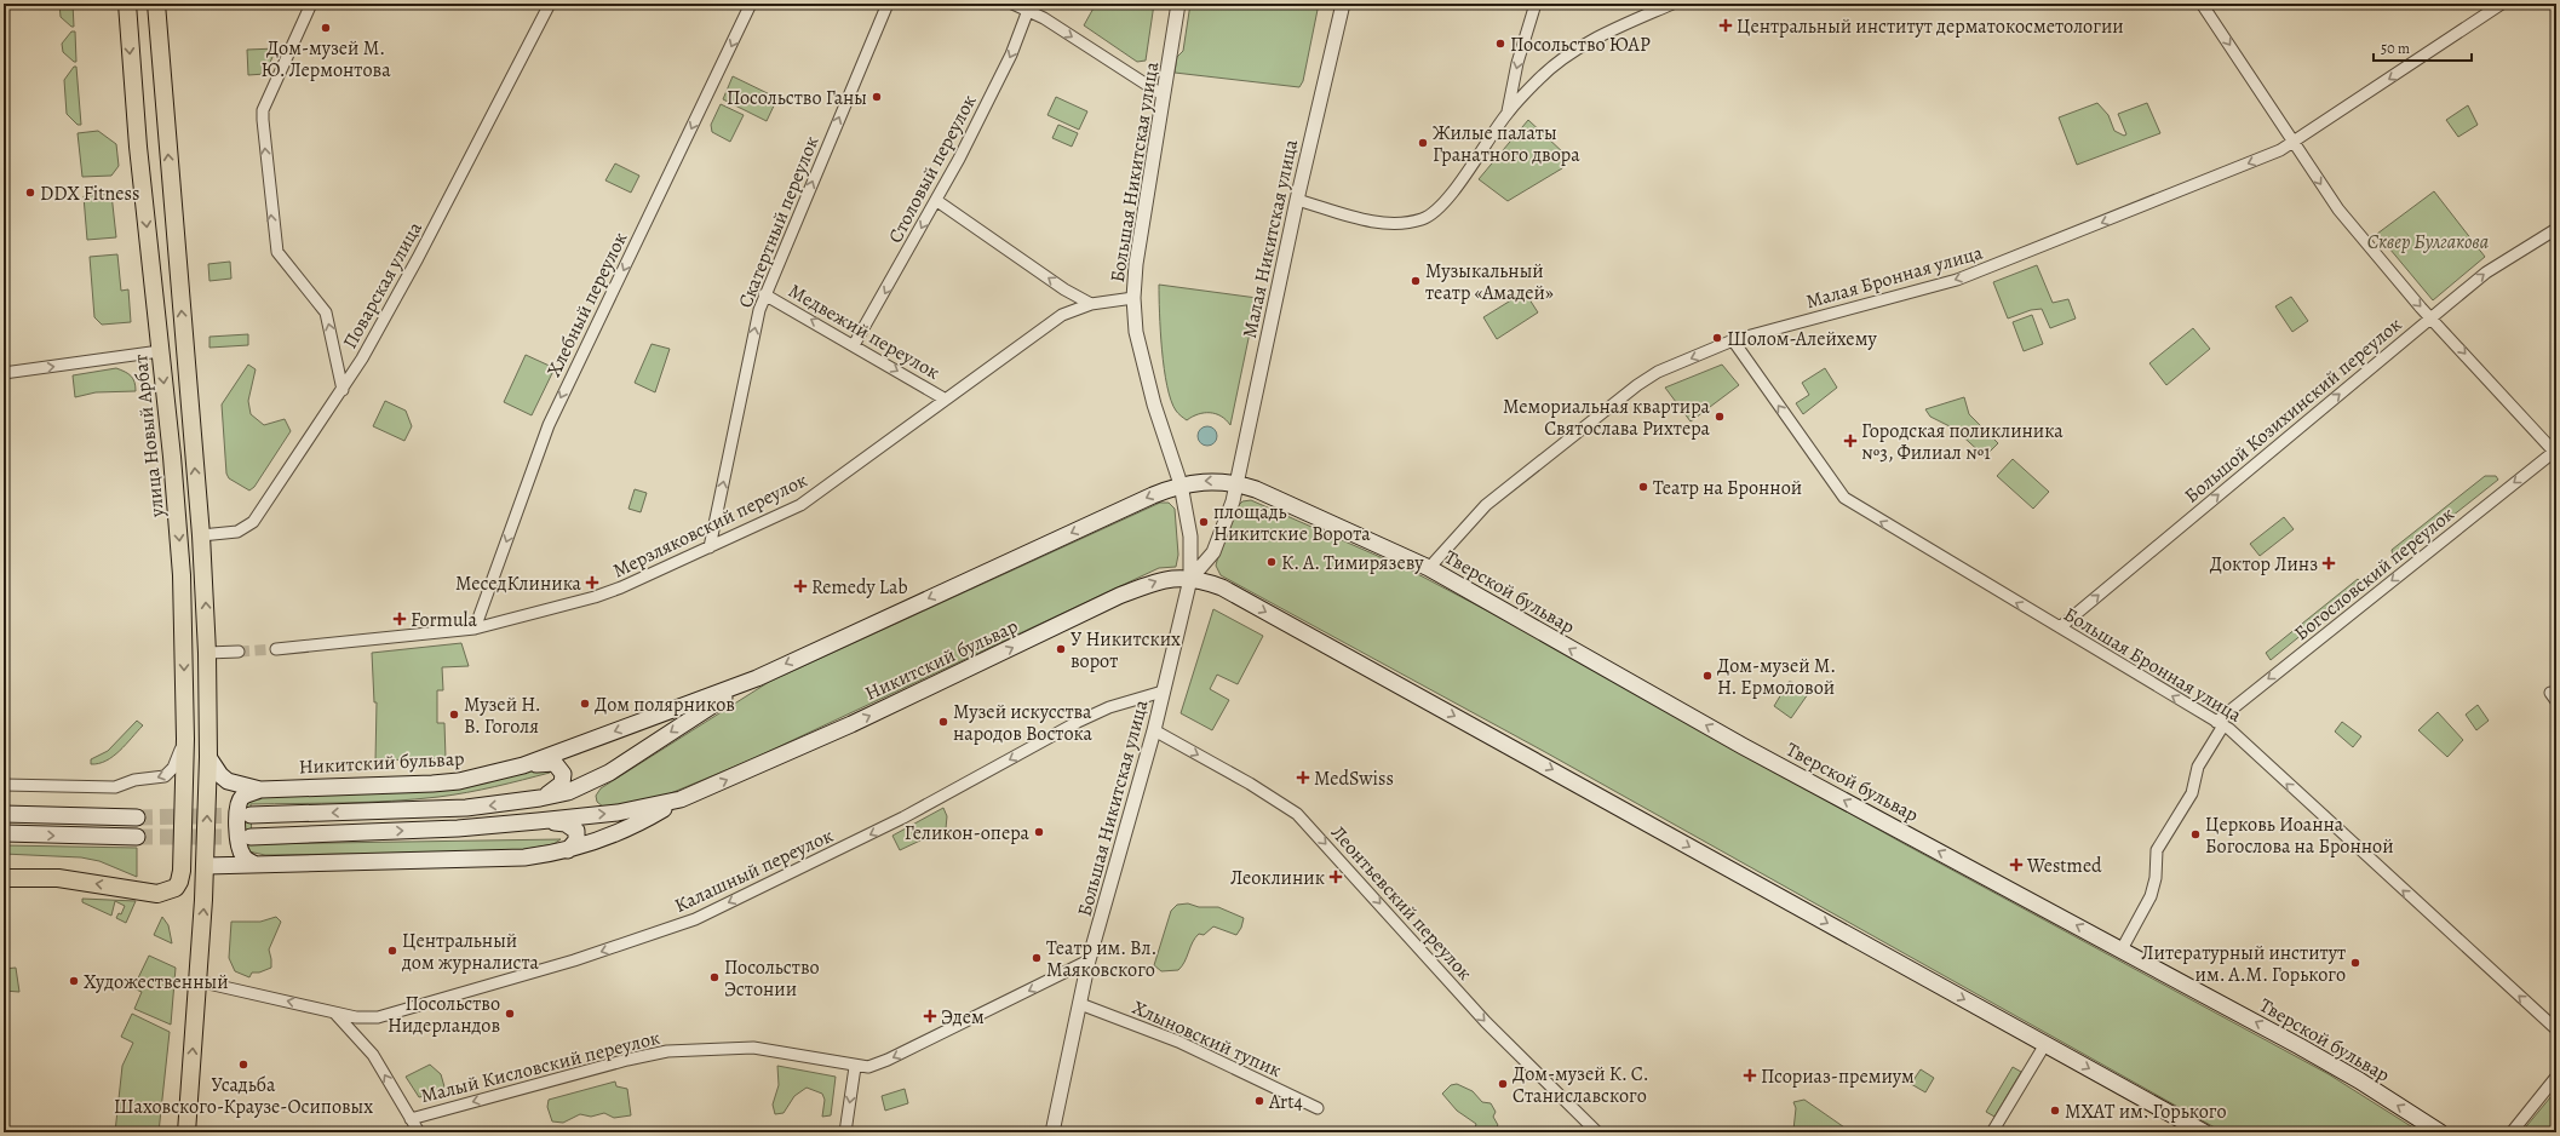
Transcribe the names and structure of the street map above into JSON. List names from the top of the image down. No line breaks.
{"streets":{"main road":["улица Новый Арбат","Тверской бульвар","Никитский бульвар"],"street":["Столовый переулок","Большая Никитская улица","Скатертный переулок","Малая Никитская улица","Малая Бронная улица","Поварская улица","Хлебный переулок","Медвежий переулок","Большой Козихинский переулок","Мерзляковский переулок","Богословский переулок","Большая Бронная улица","Калашный переулок","Леонтьевский переулок","Хлыновский тупик","Малый Кисловский переулок"]},"crossings":[["Столовый переулок","Медвежий переулок"],["Большая Никитская улица","Мерзляковский переулок"],["Большая Никитская улица","Никитский бульвар"],["Большая Никитская улица","Калашный переулок"],["Большая Никитская улица","Леонтьевский переулок"],["Большая Никитская улица","Хлыновский тупик"],["Большая Никитская улица","Малый Кисловский переулок"],["Скатертный переулок","Медвежий переулок"],["Скатертный переулок","Мерзляковский переулок"],["Малая Никитская улица","Тверской бульвар"],["Малая Бронная улица","Тверской бульвар"],["Малая Бронная улица","Большая Бронная улица"],["Хлебный переулок","Мерзляковский переулок"],["Медвежий переулок","Мерзляковский переулок"],["Большой Козихинский переулок","Большая Бронная улица"],["Богословский переулок","Тверской бульвар"],["Богословский переулок","Большая Бронная улица"]],"one_way":["Столовый переулок","Скатертный переулок","Малая Бронная улица","Хлебный переулок","Большой Козихинский переулок","Богословский переулок","Тверской бульвар","Большая Бронная улица","Калашный переулок","Леонтьевский переулок","Малый Кисловский переулок"],"parks":["Сквер Булгакова"],"places":{"health":["Центральный институт дерматокосметологии","Городская поликлиника №3, Филиал №1","Доктор Линз","МеседКлиника","Remedy Lab","Formula","MedSwiss","Westmed","Леоклиник","Эдем","Псориаз-премиум"],"other":["Дом-музей М. Ю. Лермонтова","Посольство ЮАР","Посольство Ганы","Жилые палаты Гранатного двора","DDX Fitness","Музыкальный театр «Амадей»","Шолом-Алейхему","Мемориальная квартира Святослава Рихтера","Театр на Бронной","площадь Никитские Ворота","К. А. Тимирязеву","У Никитских ворот","Дом-музей М. Н. Ермоловой","Дом полярников","Музей Н. В. Гоголя","Музей искусства народов Востока","Геликон-опера","Церковь Иоанна Богослова на Бронной","Центральный дом журналиста","Театр им. Вл. Маяковского","Литературный институт им. А.М. Горького","Посольство Эстонии","Художественный","Посольство Нидерландов","Усадьба Шаховского-Краузе-Осиповых","Дом-музей К. С. Станиславского","Art4","МХАТ им. Горького"]},"scale_bar":"50 m"}
